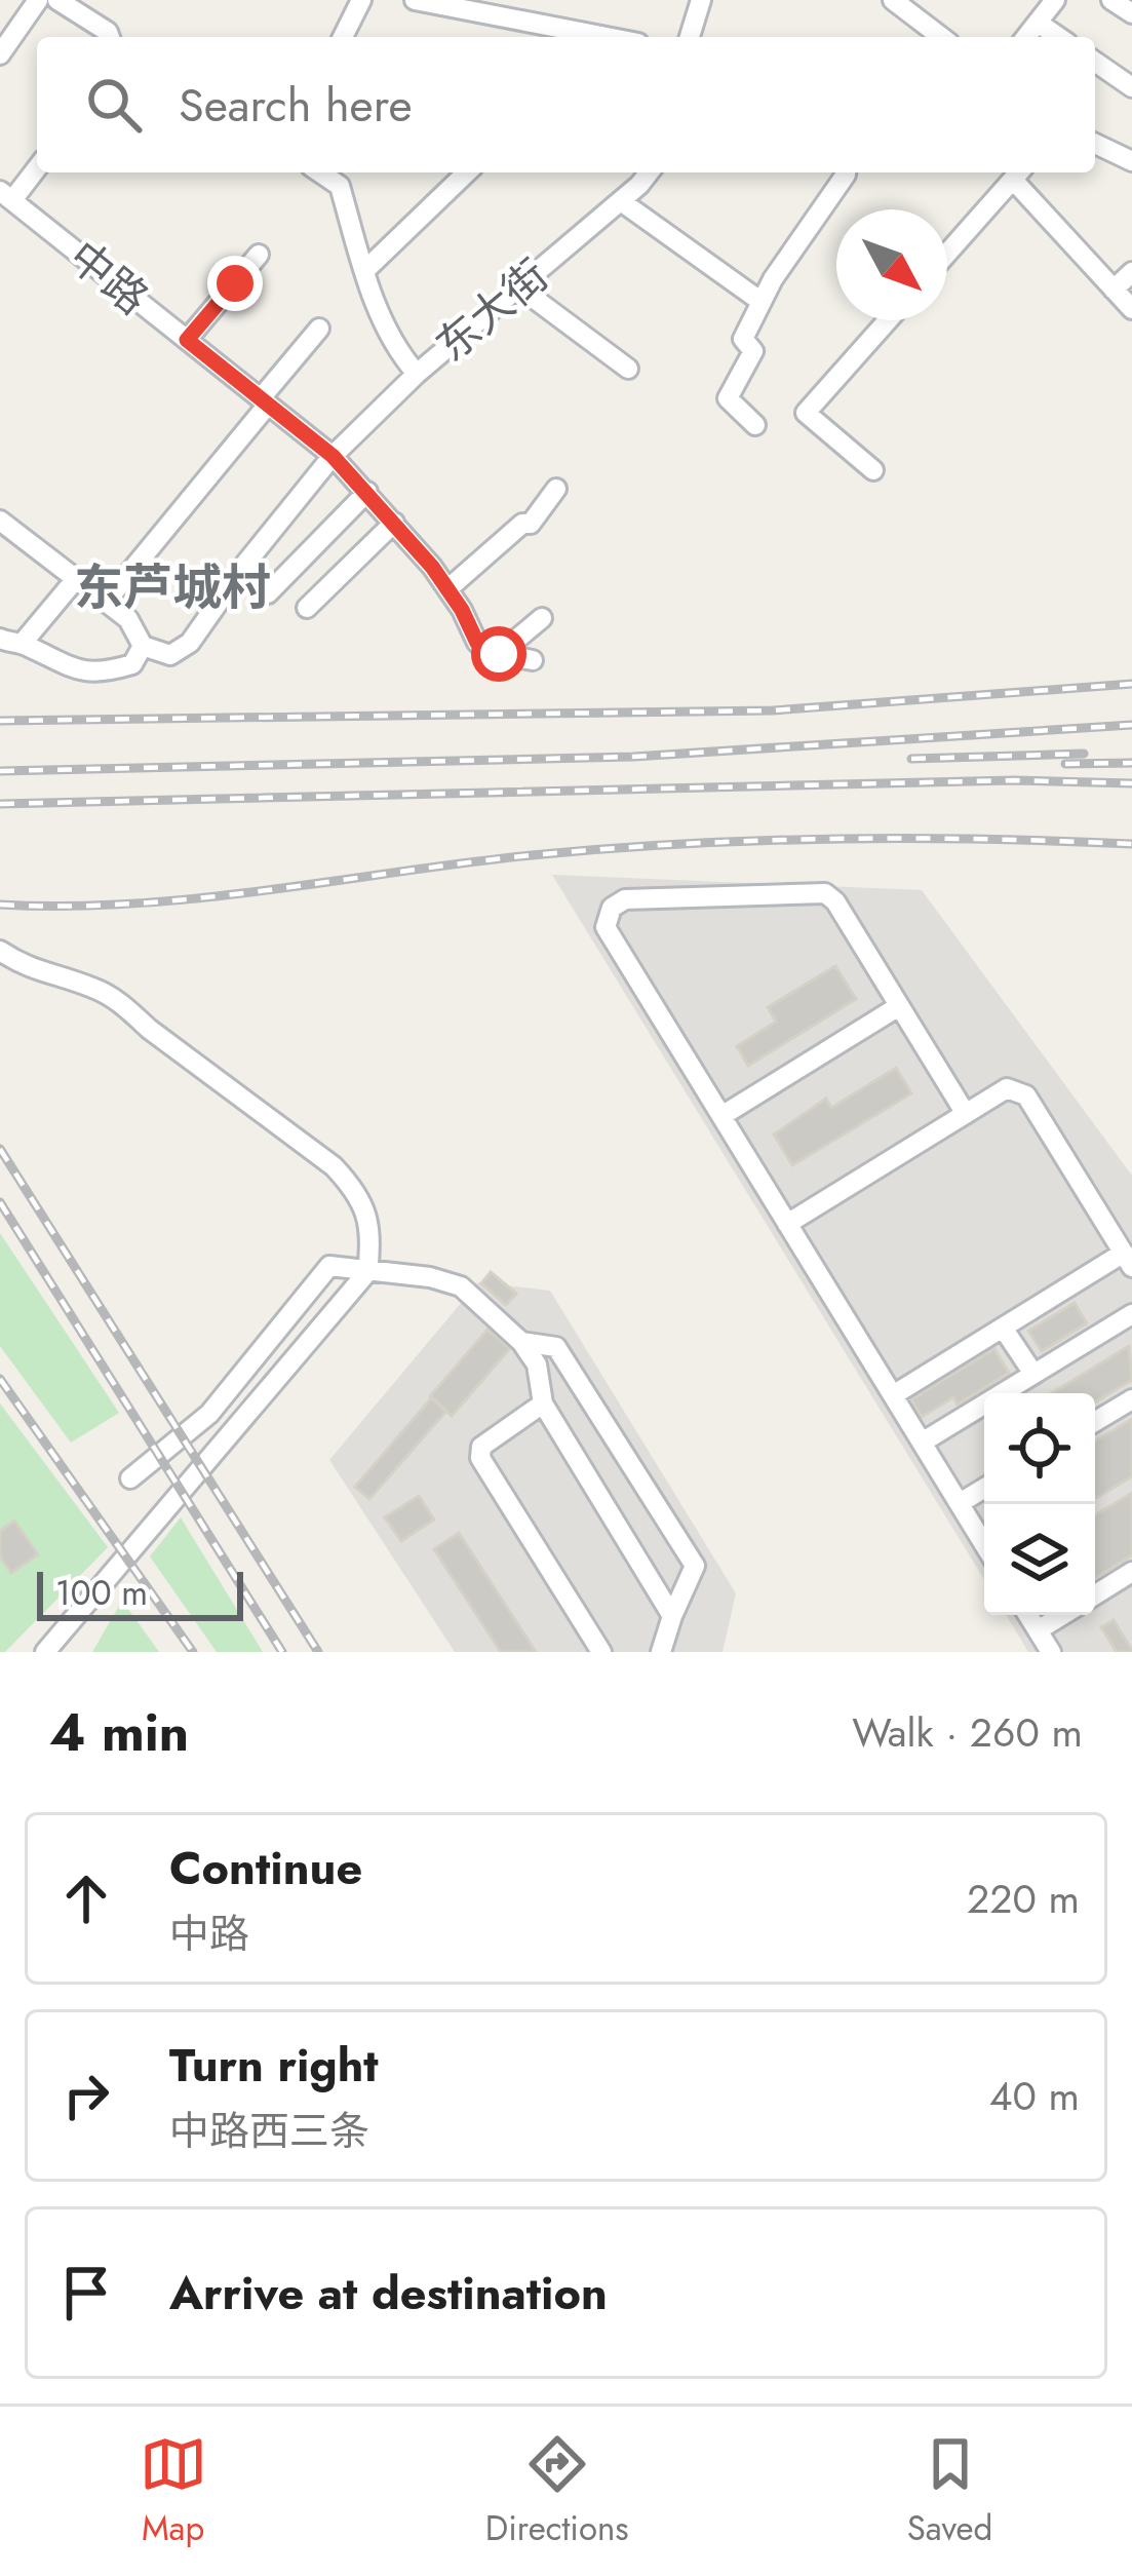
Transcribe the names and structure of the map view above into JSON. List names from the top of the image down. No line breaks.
{"streets":{"street":["中路","东大街"]},"crossings":[["中路","东大街"]],"districts":["东芦城村"],"scale_bar":"100 m","north":"bottom right","page":{"search":"Search here","scale":"100 m","heading":["4 min","Walk · 260 m"],"list":[["Continue","中路","220 m"],["Turn right","中路西三条","40 m"],"Arrive at destination"],"nav":["Map","Directions","Saved"]}}
